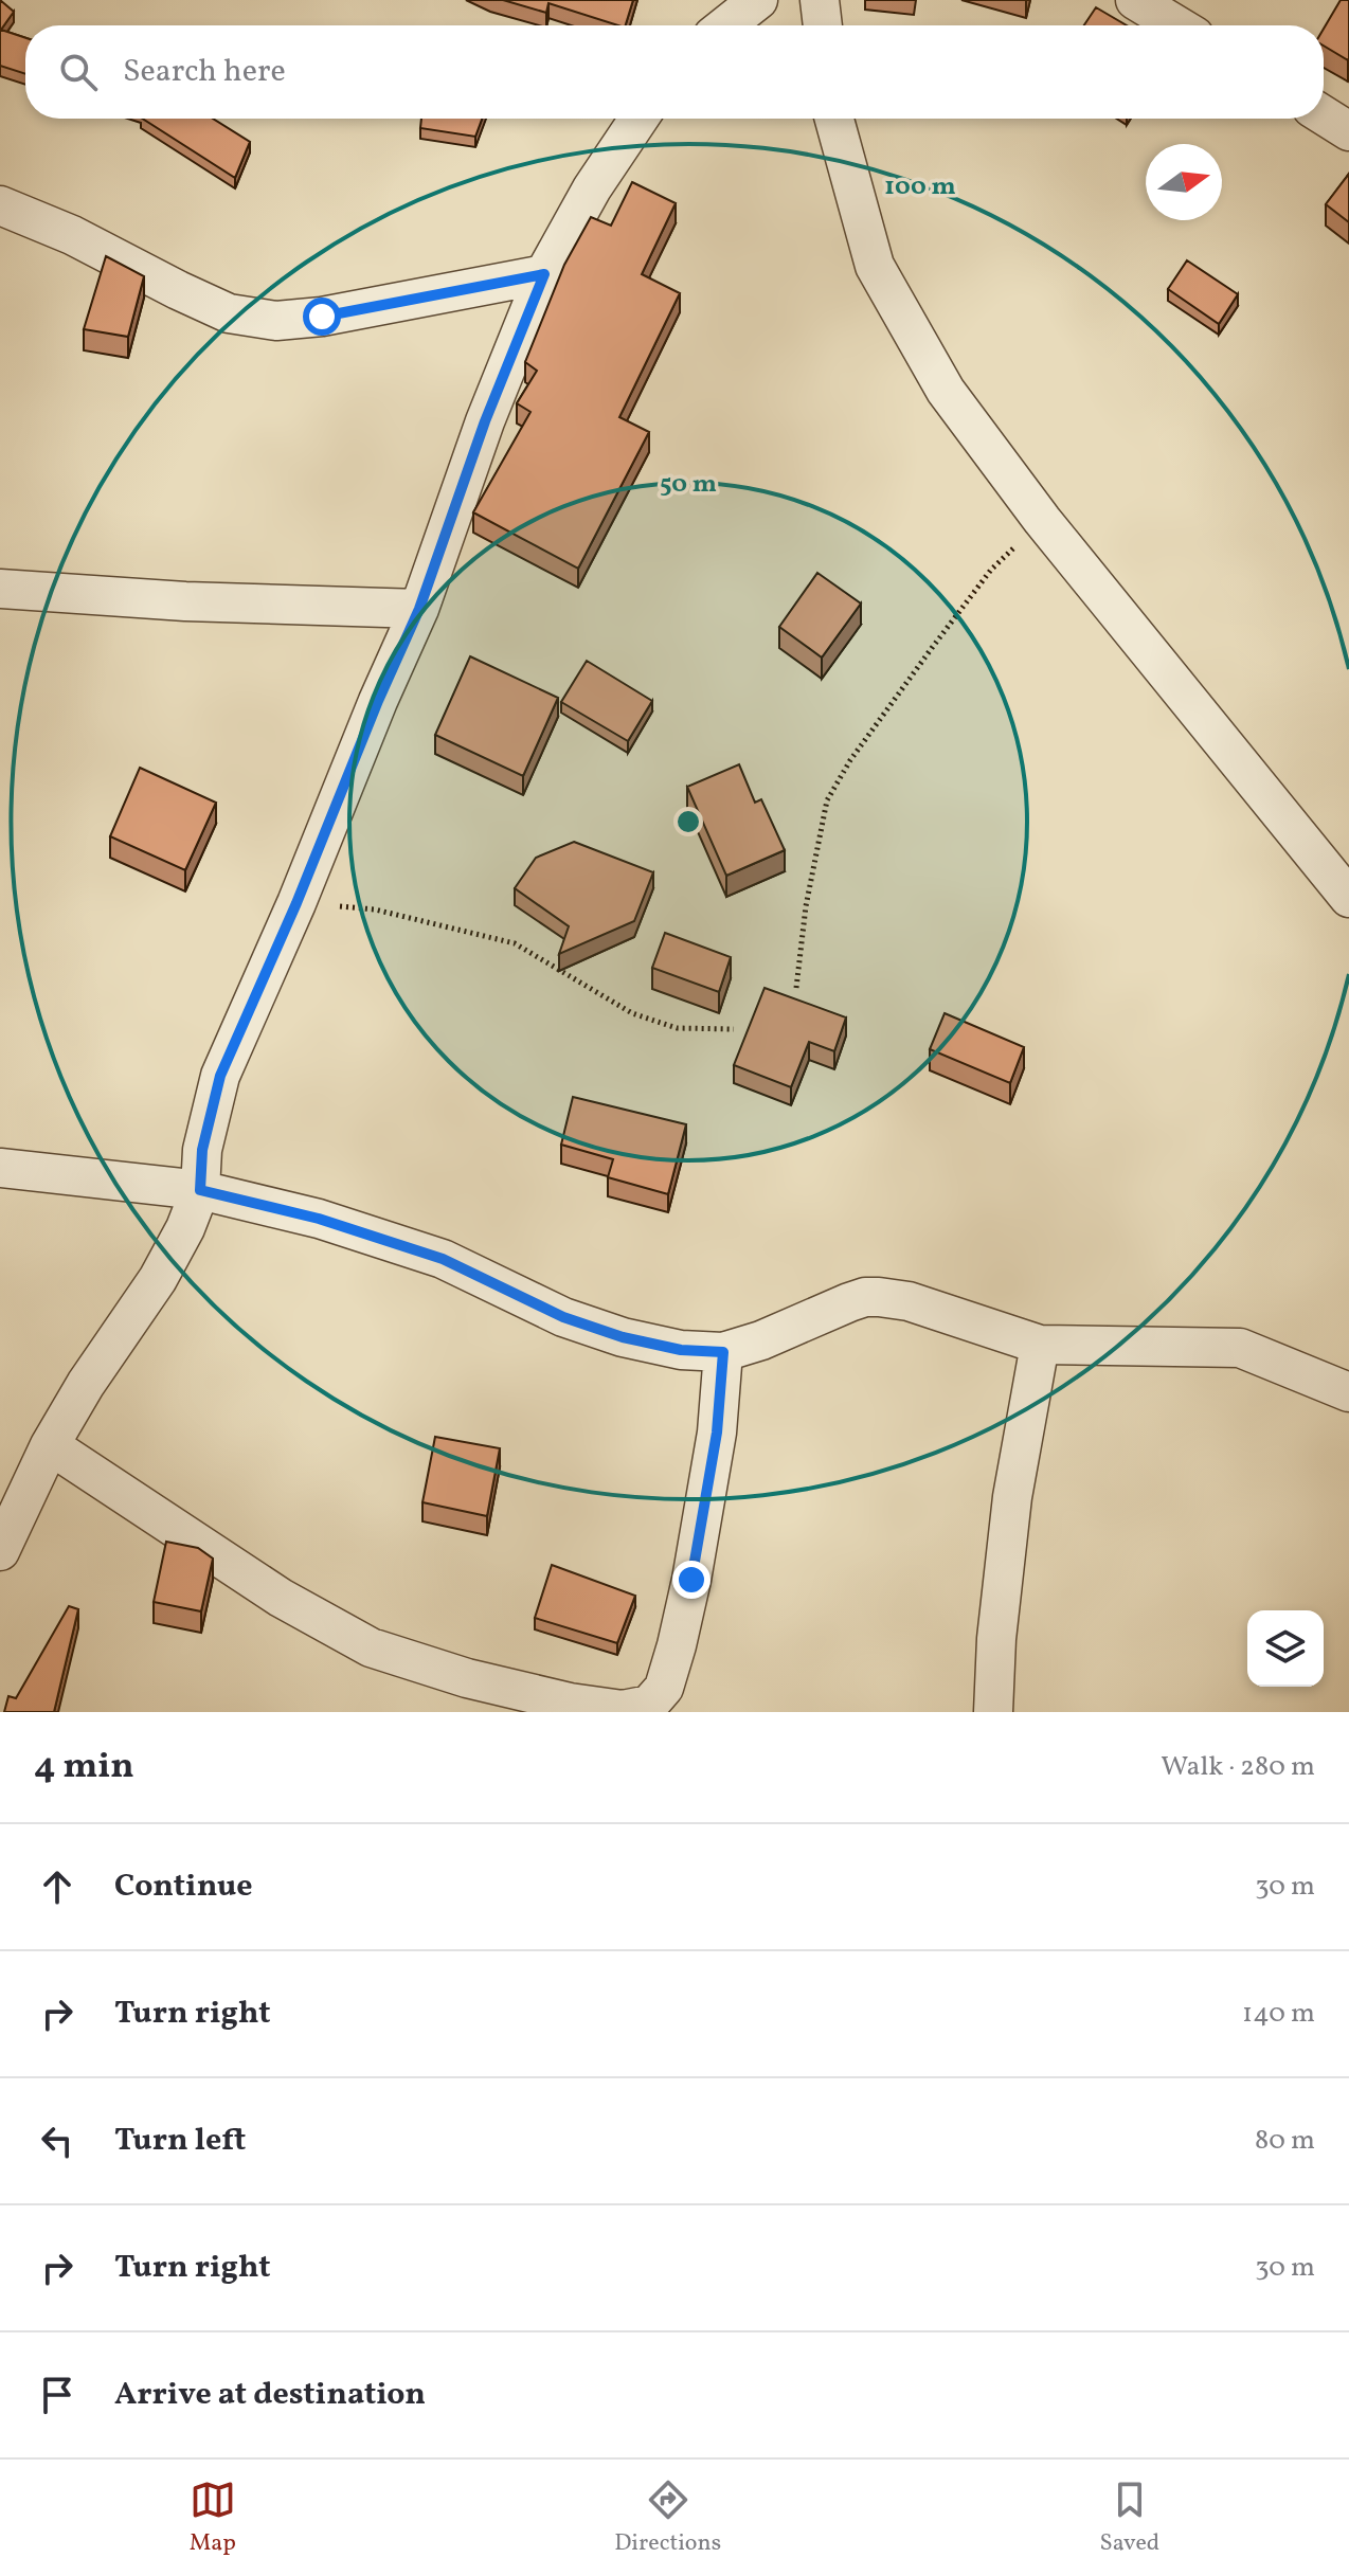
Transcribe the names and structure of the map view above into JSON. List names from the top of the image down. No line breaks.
{"north":"right","page":{"search":"Search here","heading":["4 min","Walk · 280 m"],"list":[["Continue","30 m"],["Turn right","140 m"],["Turn left","80 m"],["Turn right","30 m"],"Arrive at destination"],"nav":["Map","Directions","Saved"]},"rings":["100 m","50 m"]}
